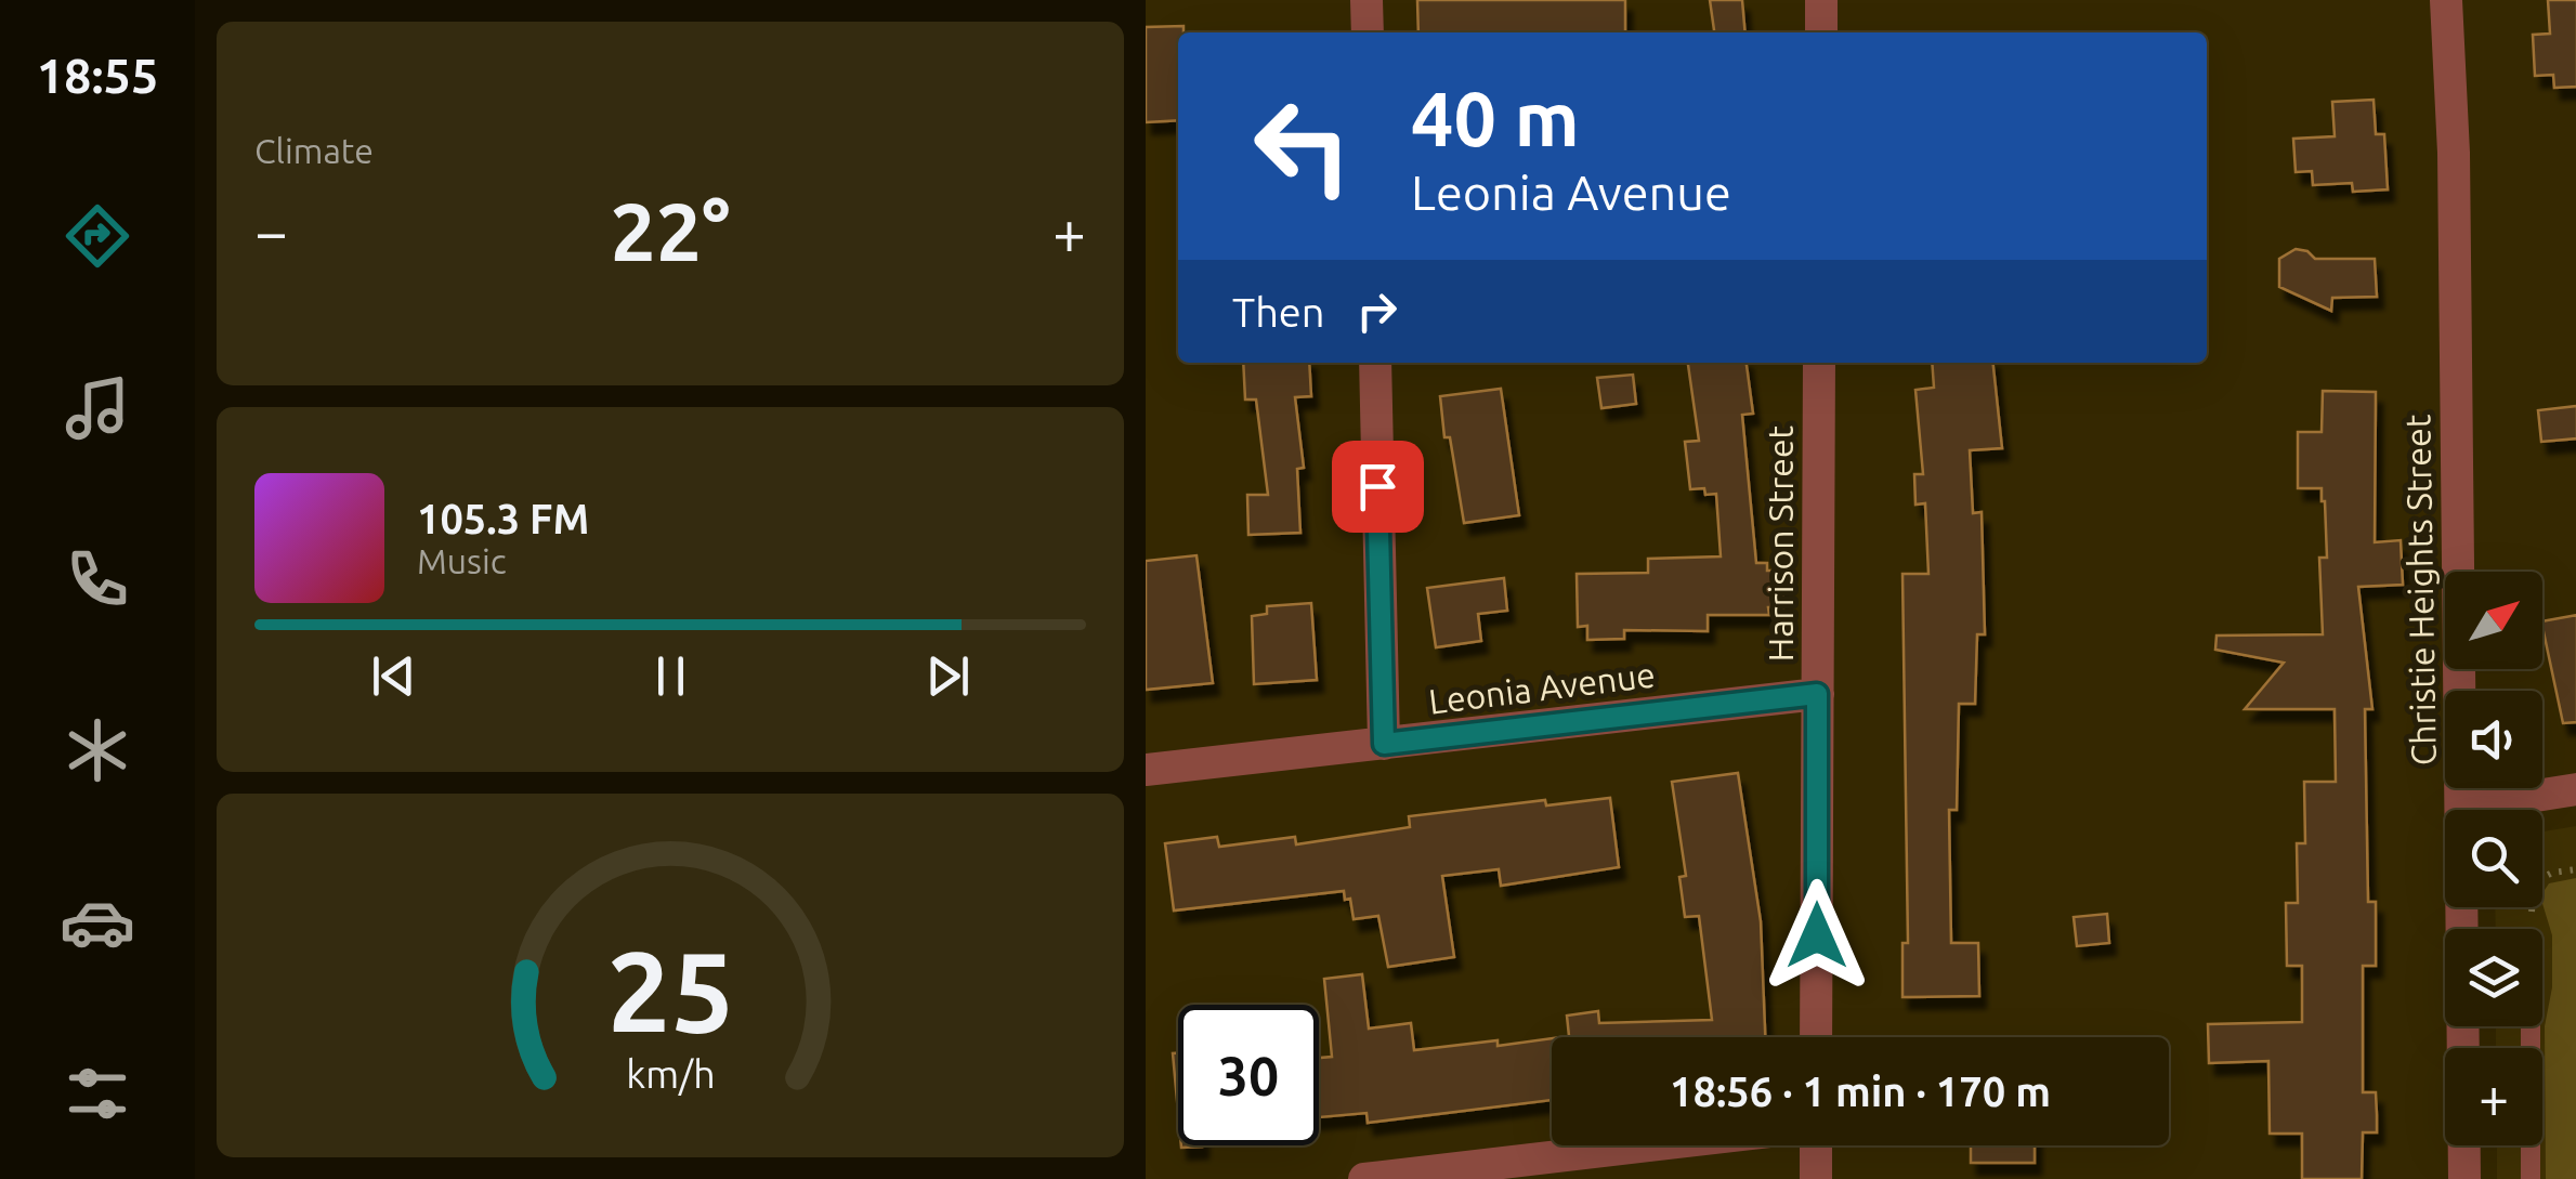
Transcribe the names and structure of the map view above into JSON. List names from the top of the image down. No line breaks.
{"streets":{"street":["Harrison Street","Christie Heights Street","Leonia Avenue"]},"crossings":[["Harrison Street","Leonia Avenue"]],"north":"top right","page":{"tabs":"18:55","tile":"Climate","turn":["40 m","Leonia Avenue"],"heat":["−","22°","+"],"then":"Then","song":["105.3 FM","Music"],"map_buttons":"+","limit":"30","trip":"18:56 · 1 min · 170 m","gauge":["25","km/h"]}}
